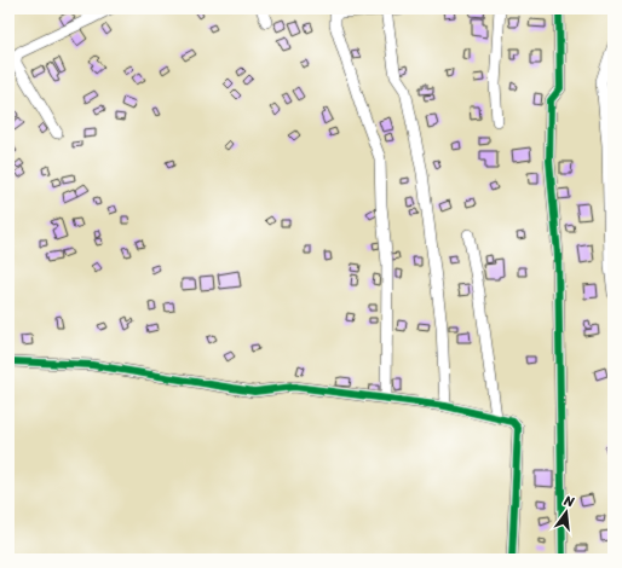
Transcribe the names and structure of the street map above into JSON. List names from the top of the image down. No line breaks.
{"north":"top"}
